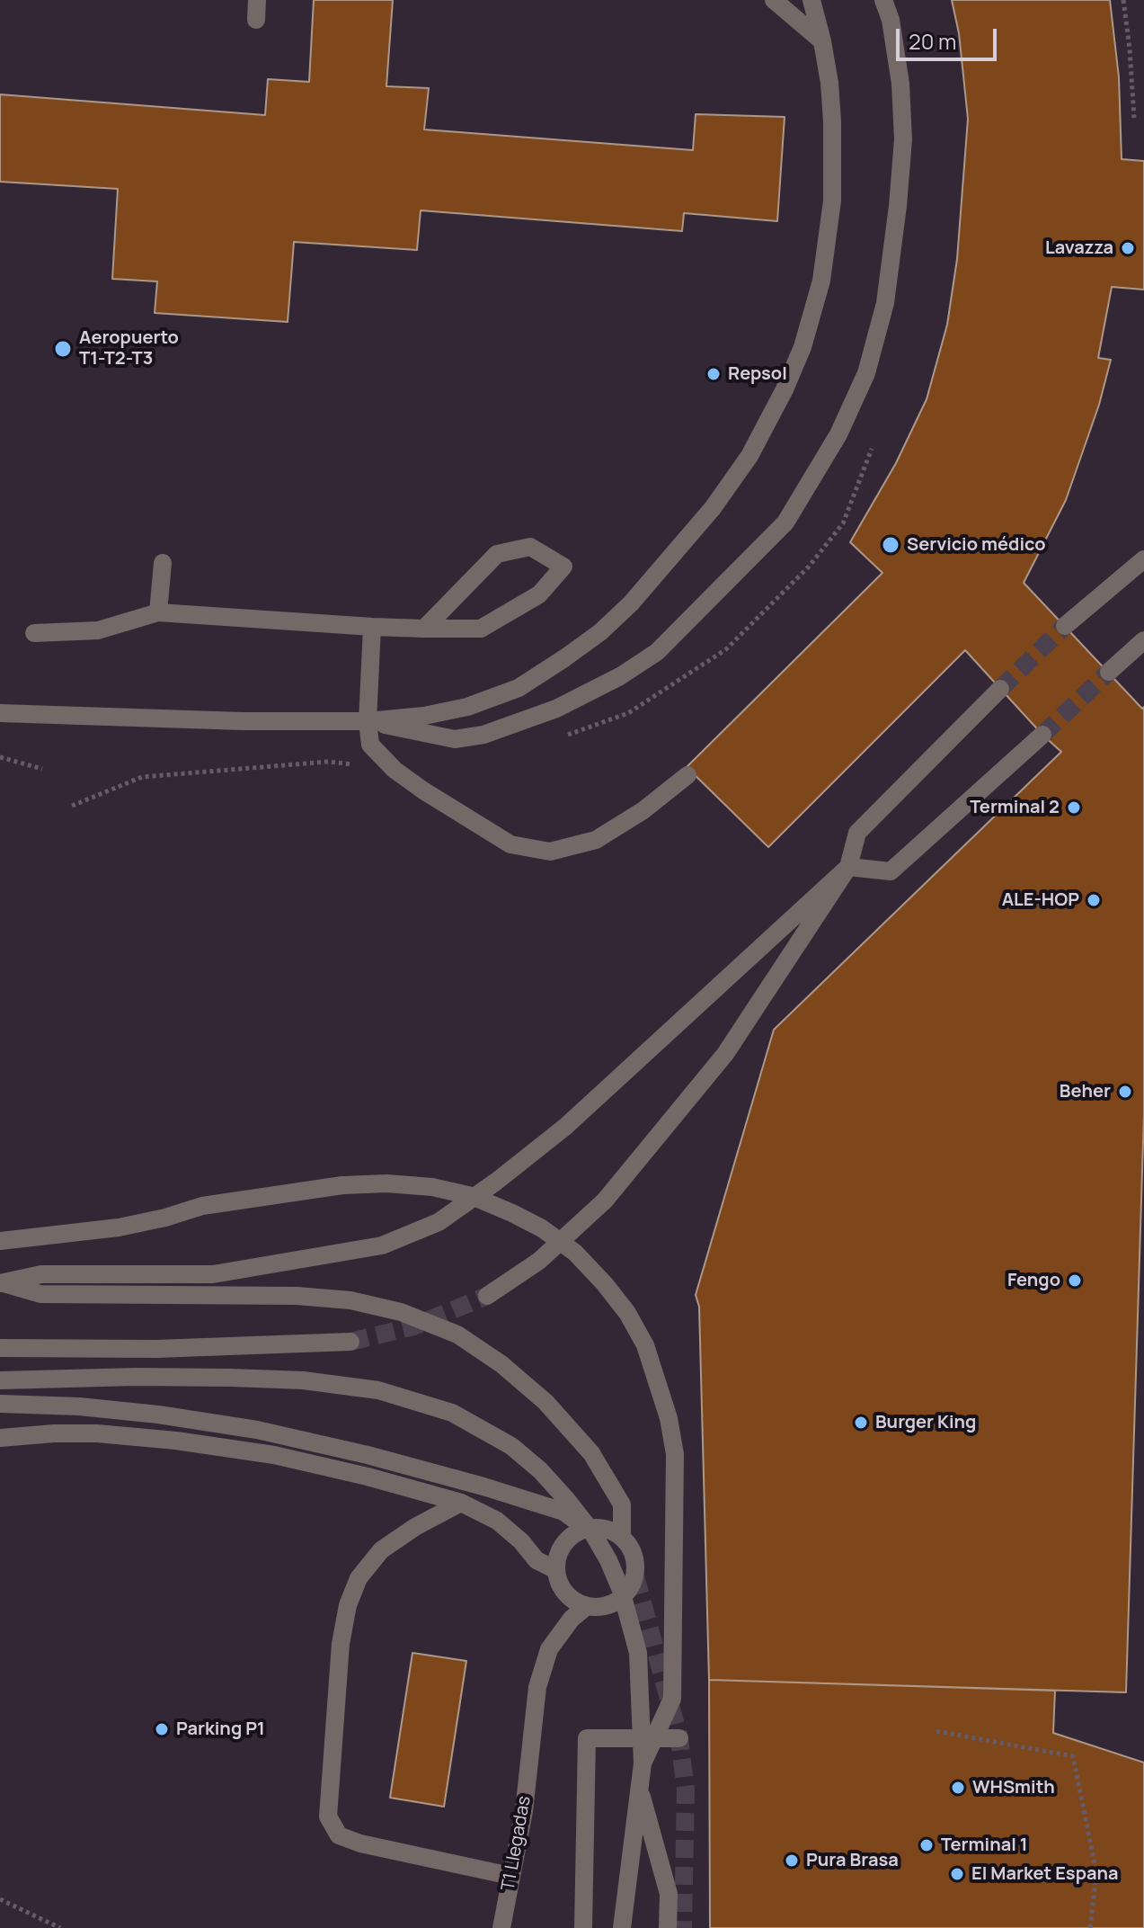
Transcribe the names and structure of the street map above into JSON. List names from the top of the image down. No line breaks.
{"streets":{"street":["T1 Llegadas"]},"places":["Lavazza","Aeropuerto T1-T2-T3","Repsol","Servicio médico","Terminal 2","ALE-HOP","Beher","Fengo","Burger King","Parking P1","WHSmith","Terminal 1","Pura Brasa","El Market Espana"],"scale_bar":"20 m"}
